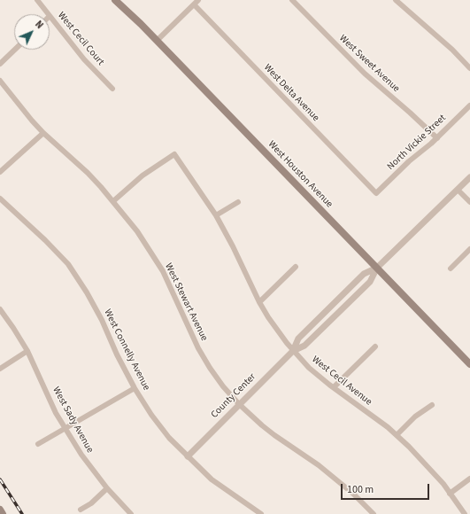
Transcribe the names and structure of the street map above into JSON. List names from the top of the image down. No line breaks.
{"streets":{"main road":["West Houston Avenue"],"street":["West Cecil Court","West Sweet Avenue","West Delta Avenue","North Vickie Street","West Stewart Avenue","West Connelly Avenue","West Cecil Avenue","County Center","West Sady Avenue"]},"crossings":[["West Sweet Avenue","North Vickie Street"],["West Delta Avenue","North Vickie Street"],["West Houston Avenue","County Center"],["West Stewart Avenue","West Cecil Avenue"],["West Stewart Avenue","County Center"],["West Connelly Avenue","County Center"],["West Cecil Avenue","County Center"]],"scale_bar":"100 m","north":"top right"}
